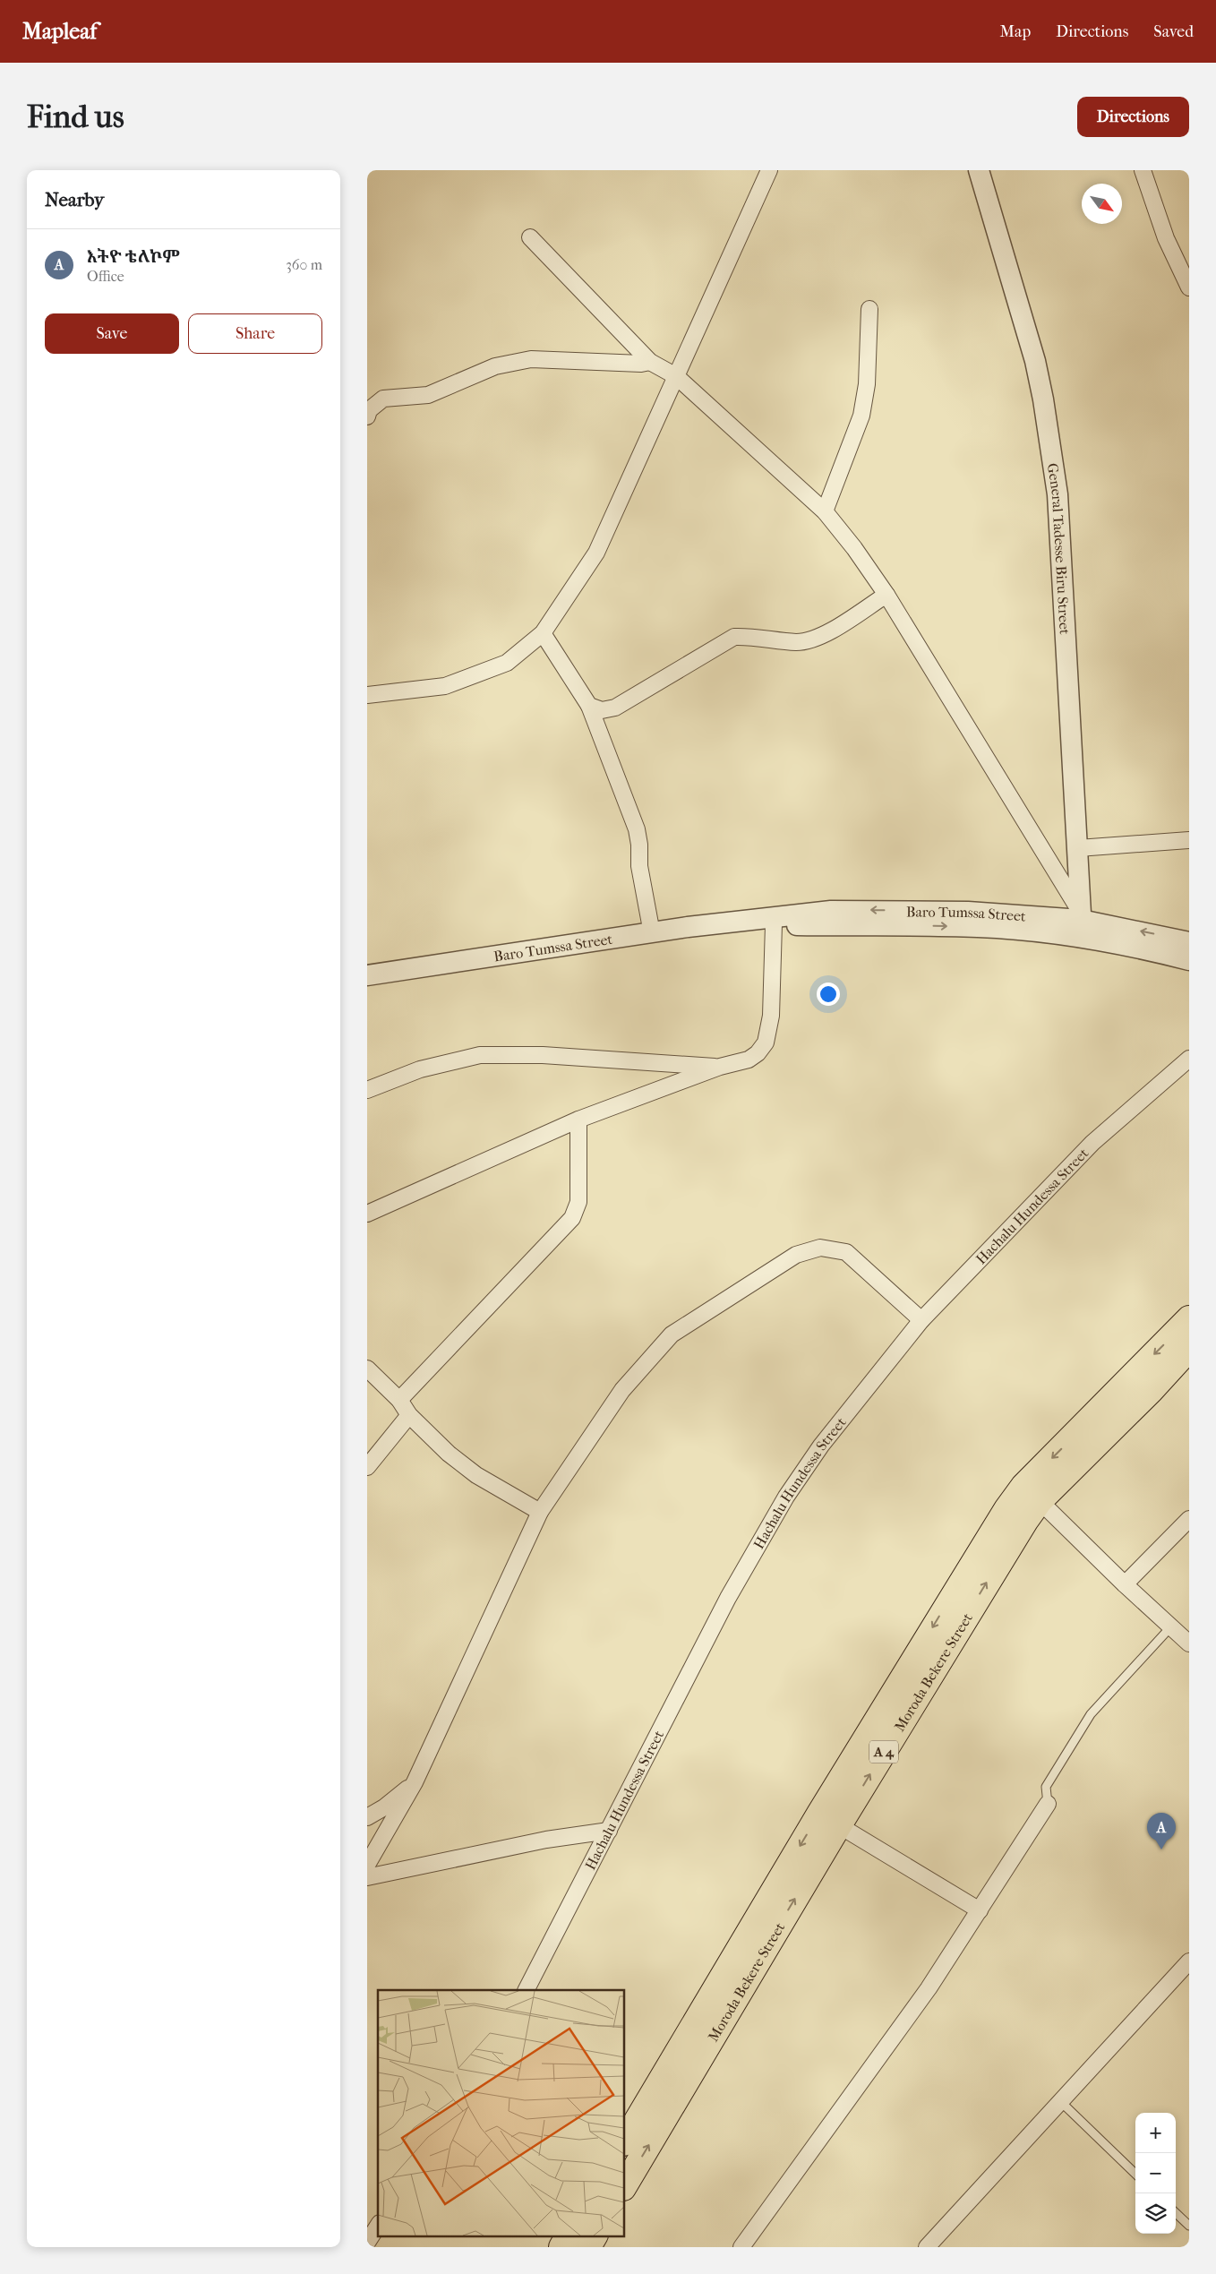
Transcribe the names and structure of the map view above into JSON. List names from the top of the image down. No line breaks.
{"streets":{"highway":["Moroda Bekere Street","A 4"],"street":["General Tadesse Biru Street","Baro Tumssa Street","Hachalu Hundessa Street"]},"crossings":[["General Tadesse Biru Street","Baro Tumssa Street"]],"north":"bottom right","page":{"header":"Mapleaf","nav":["Map","Directions","Saved"],"buttons":["Directions",["Save","Share"]],"title":"Find us","heading":"Nearby","list":[{"mark":"A","name":"እትዮ ቴለኮም","note":"Office","value":"360 m"}],"pins":"A","map_buttons":["+","−"]}}
